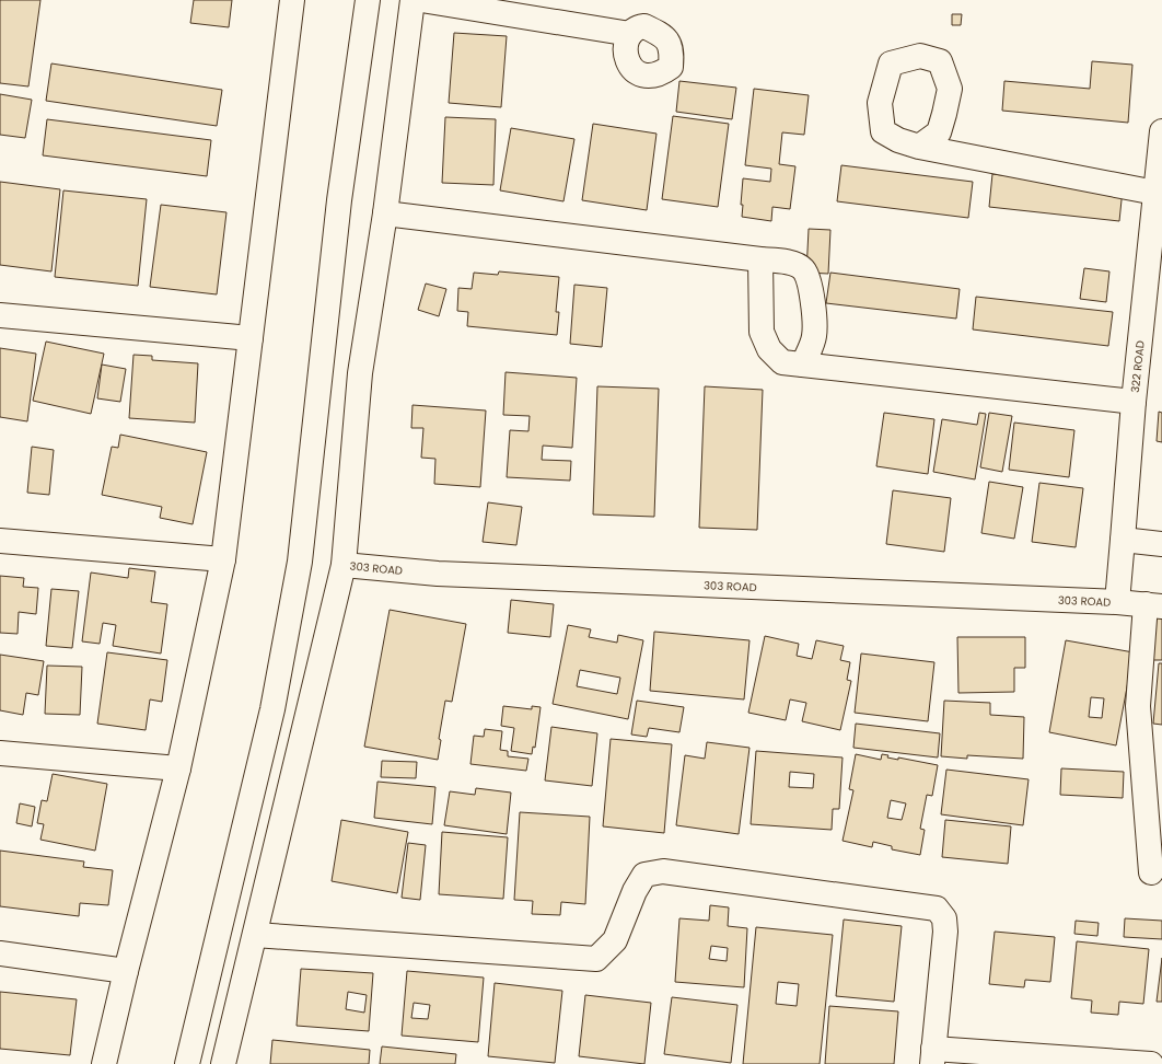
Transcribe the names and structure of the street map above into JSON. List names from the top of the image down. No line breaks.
{"streets":{"street":["322 ROAD","303 ROAD"]},"crossings":[["322 ROAD","303 ROAD"]]}
